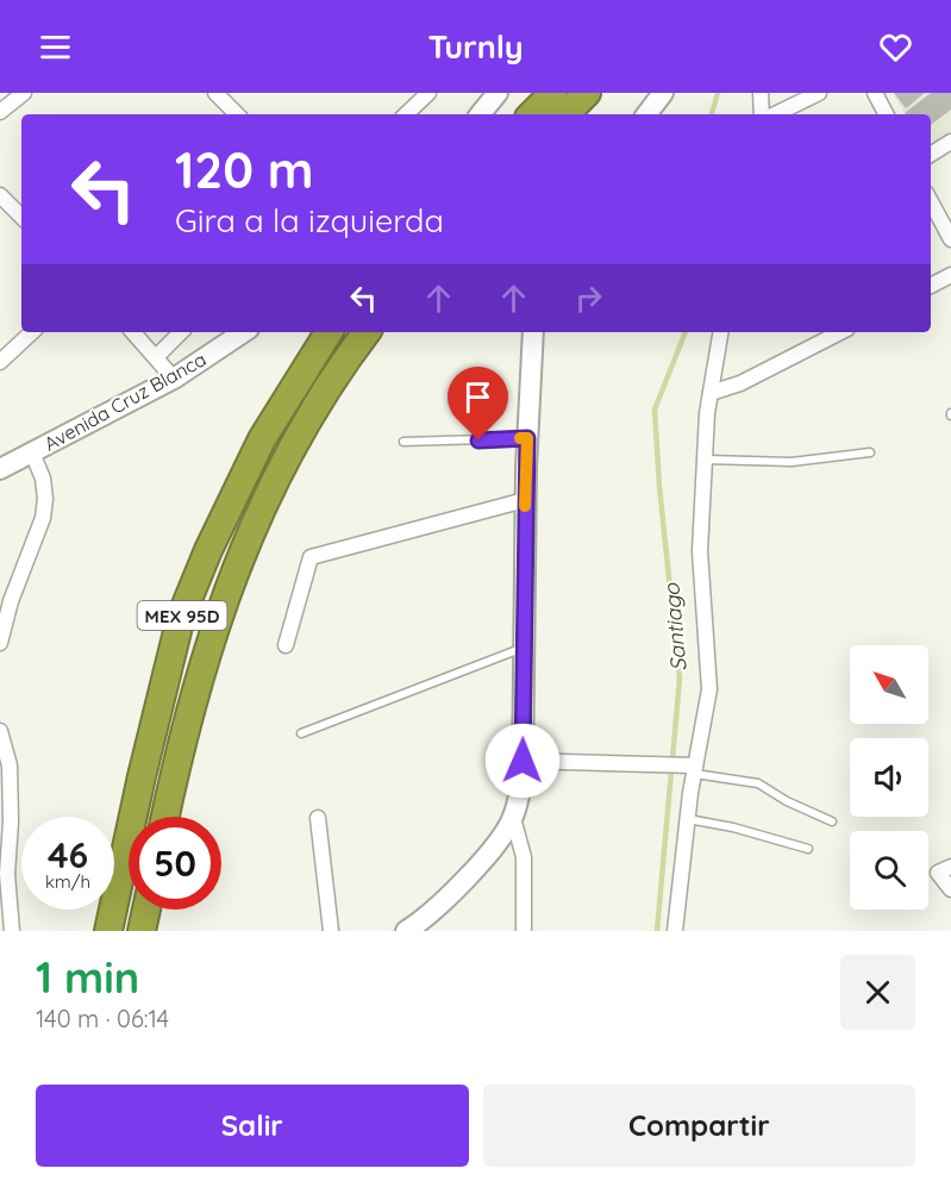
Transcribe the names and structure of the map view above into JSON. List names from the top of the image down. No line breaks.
{"streets":{"highway":["MEX 95D"],"main road":["Avenida Cruz Blanca"]},"water":["Santiago"],"north":"top left","page":{"header":"Turnly","turn":["120 m","Gira a la izquierda"],"speed":"46 km/h","limit":"50","heading":["1 min","140 m · 06:14"],"buttons":["Salir","Compartir"]}}
